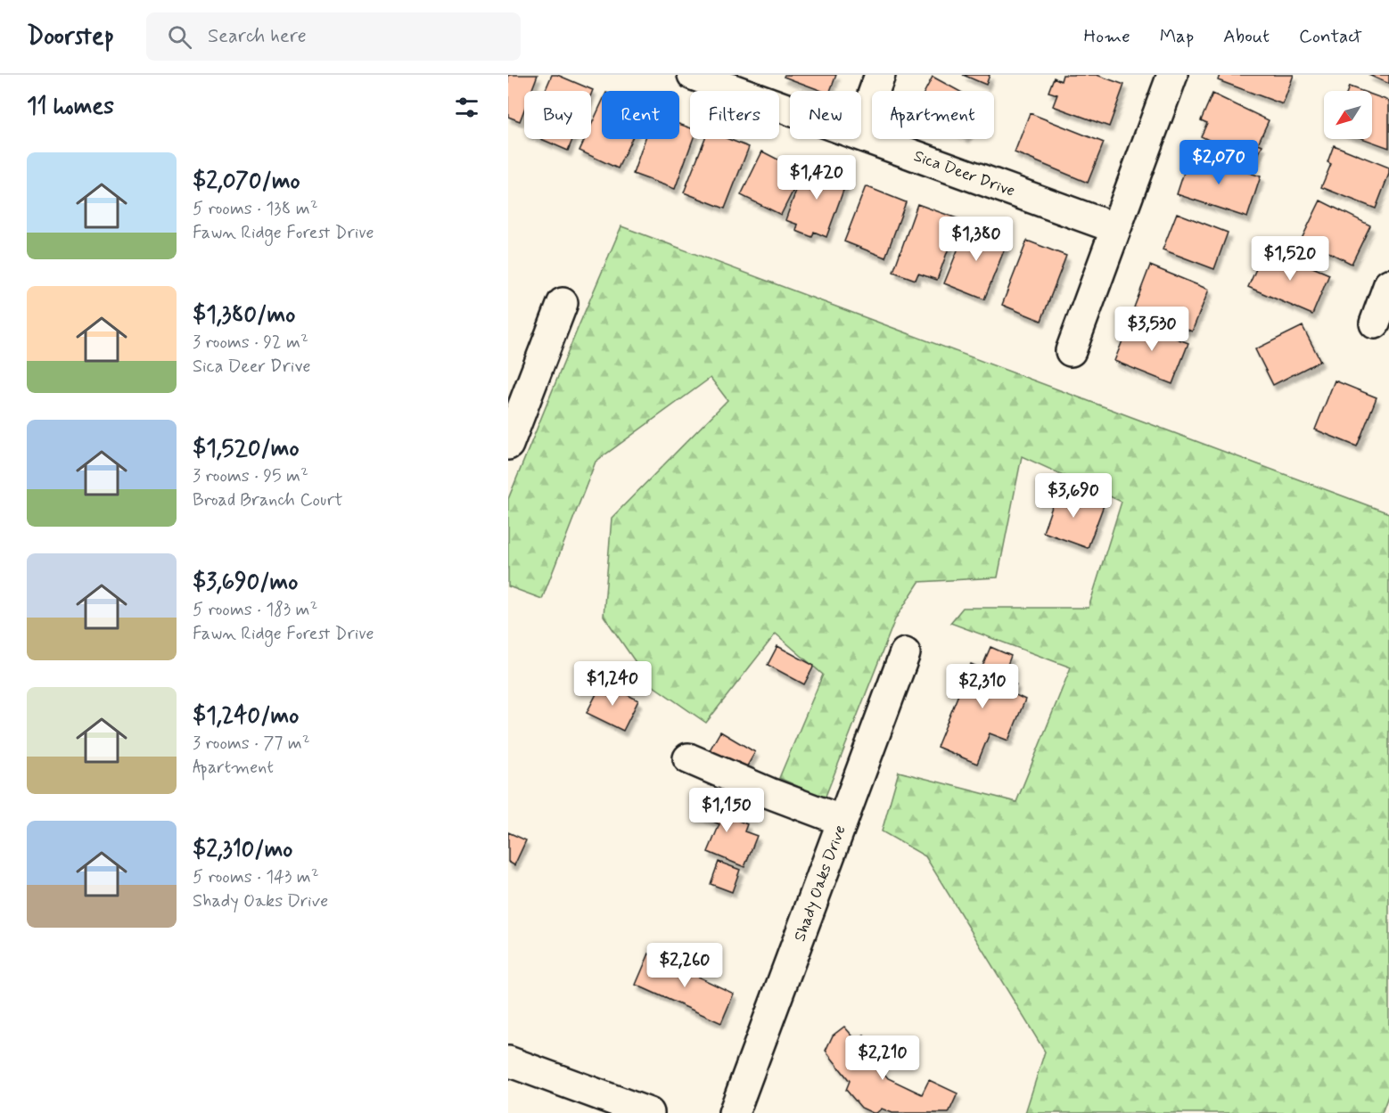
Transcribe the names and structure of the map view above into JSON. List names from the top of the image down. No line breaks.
{"streets":{"street":["Sica Deer Drive","Shady Oaks Drive"]},"north":"bottom left","page":{"header":"Doorstep","search":"Search here","nav":["Home","Map","About","Contact"],"heading":"11 homes","chip":["Buy","Rent","Filters","New","Apartment"],"list":[{"name":"$2,070/mo","note":"5 rooms · 138 m² · Fawn Ridge Forest Drive"},{"name":"$1,380/mo","note":"3 rooms · 92 m² · Sica Deer Drive"},{"name":"$1,520/mo","note":"3 rooms · 95 m² · Broad Branch Court"},{"name":"$3,690/mo","note":"5 rooms · 183 m² · Fawn Ridge Forest Drive"},{"name":"$1,240/mo","note":"3 rooms · 77 m² · Apartment"},{"name":"$2,310/mo","note":"5 rooms · 143 m² · Shady Oaks Drive"}],"price":["$2,070","$1,420","$1,380","$1,520","$3,530","$3,690","$1,240","$2,310","$1,150","$2,260","$2,210"]}}
